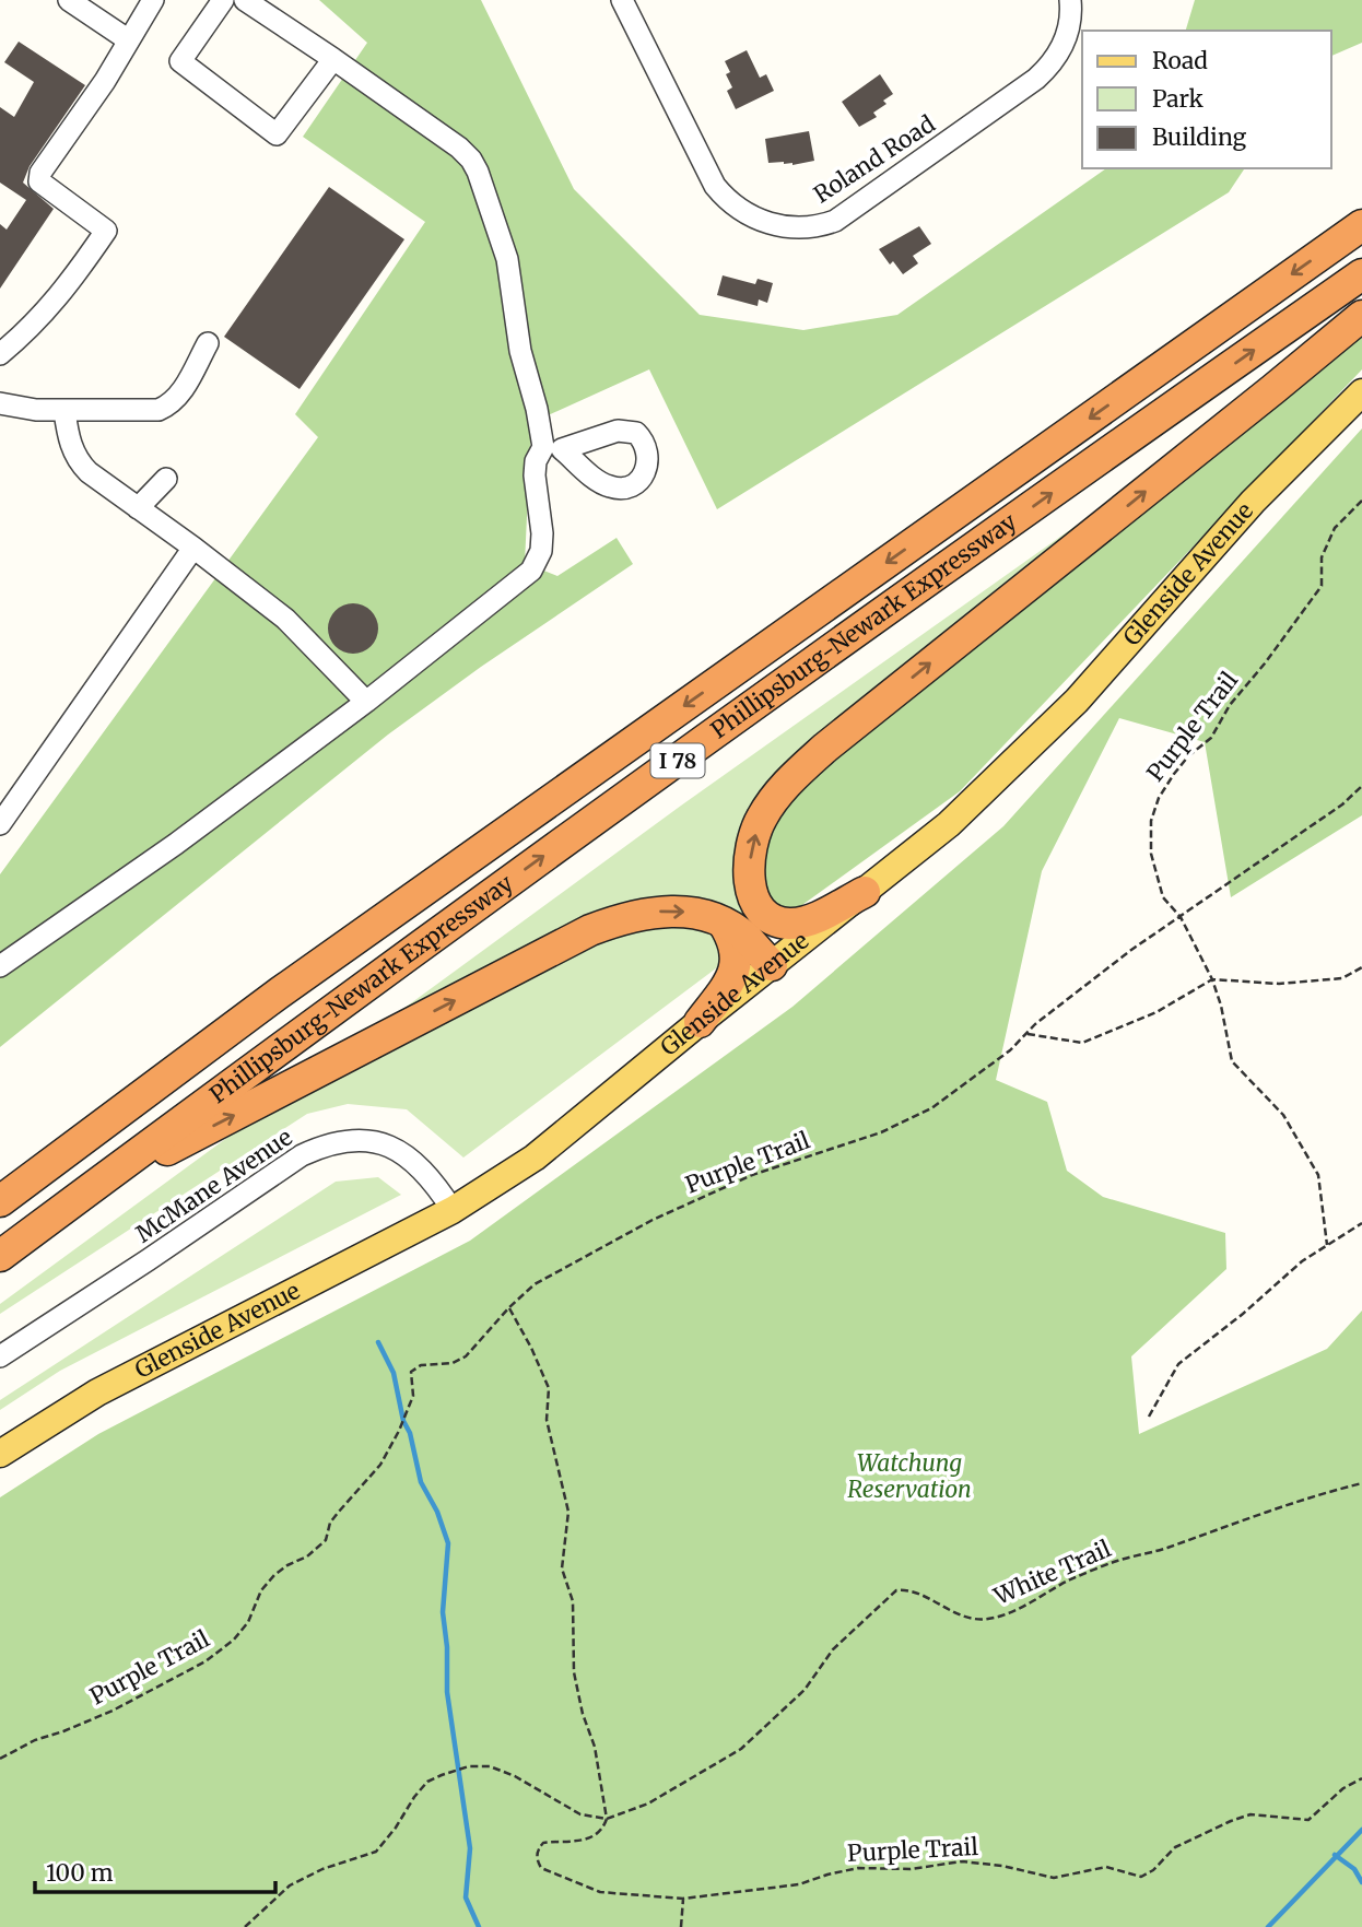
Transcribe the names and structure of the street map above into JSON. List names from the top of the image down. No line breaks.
{"streets":{"highway":["Phillipsburg-Newark Expressway","I 78"],"main road":["Glenside Avenue"],"street":["Roland Road","McMane Avenue"],"path":["Purple Trail","White Trail"]},"crossings":[["Glenside Avenue","McMane Avenue"],["Purple Trail","White Trail"]],"parks":["Watchung Reservation"],"legend":["Road","Park","Building"],"scale_bar":"100 m"}
